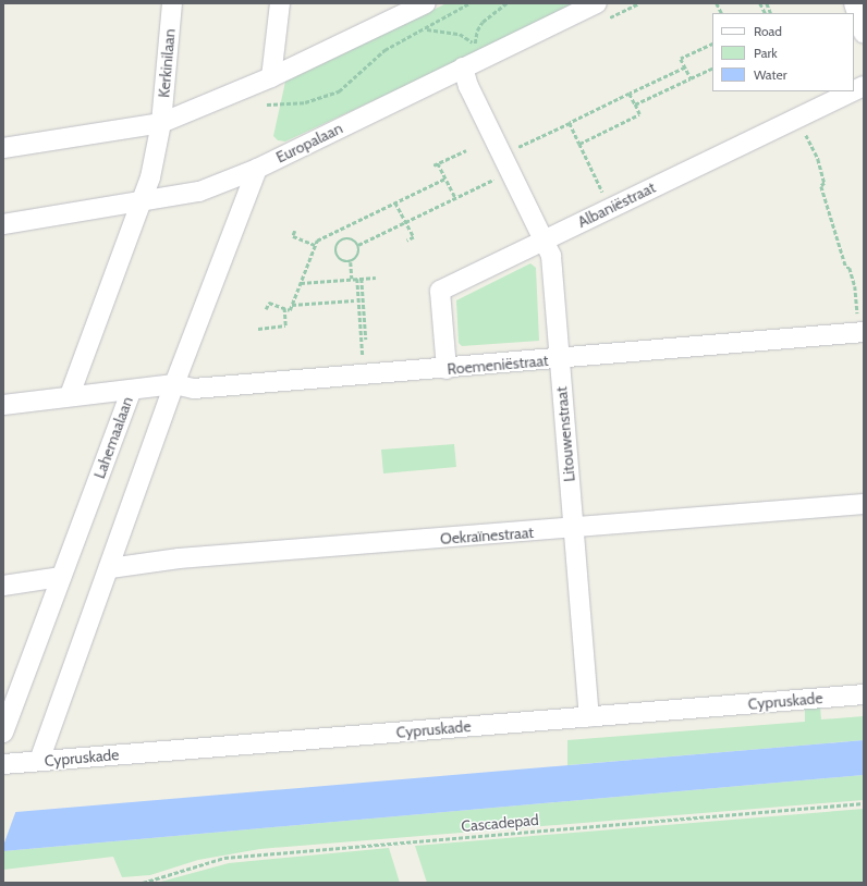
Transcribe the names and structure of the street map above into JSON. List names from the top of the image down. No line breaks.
{"streets":{"street":["Kerkinilaan","Europalaan","Albaniëstraat","Roemeniëstraat","Litouwenstraat","Lahemaalaan","Oekraïnestraat","Cypruskade"],"path":["Cascadepad"]},"crossings":[["Kerkinilaan","Europalaan"],["Europalaan","Litouwenstraat"],["Albaniëstraat","Roemeniëstraat"],["Albaniëstraat","Litouwenstraat"],["Roemeniëstraat","Litouwenstraat"],["Roemeniëstraat","Lahemaalaan"],["Litouwenstraat","Oekraïnestraat"],["Litouwenstraat","Cypruskade"]],"legend":["Road","Park","Water"]}
